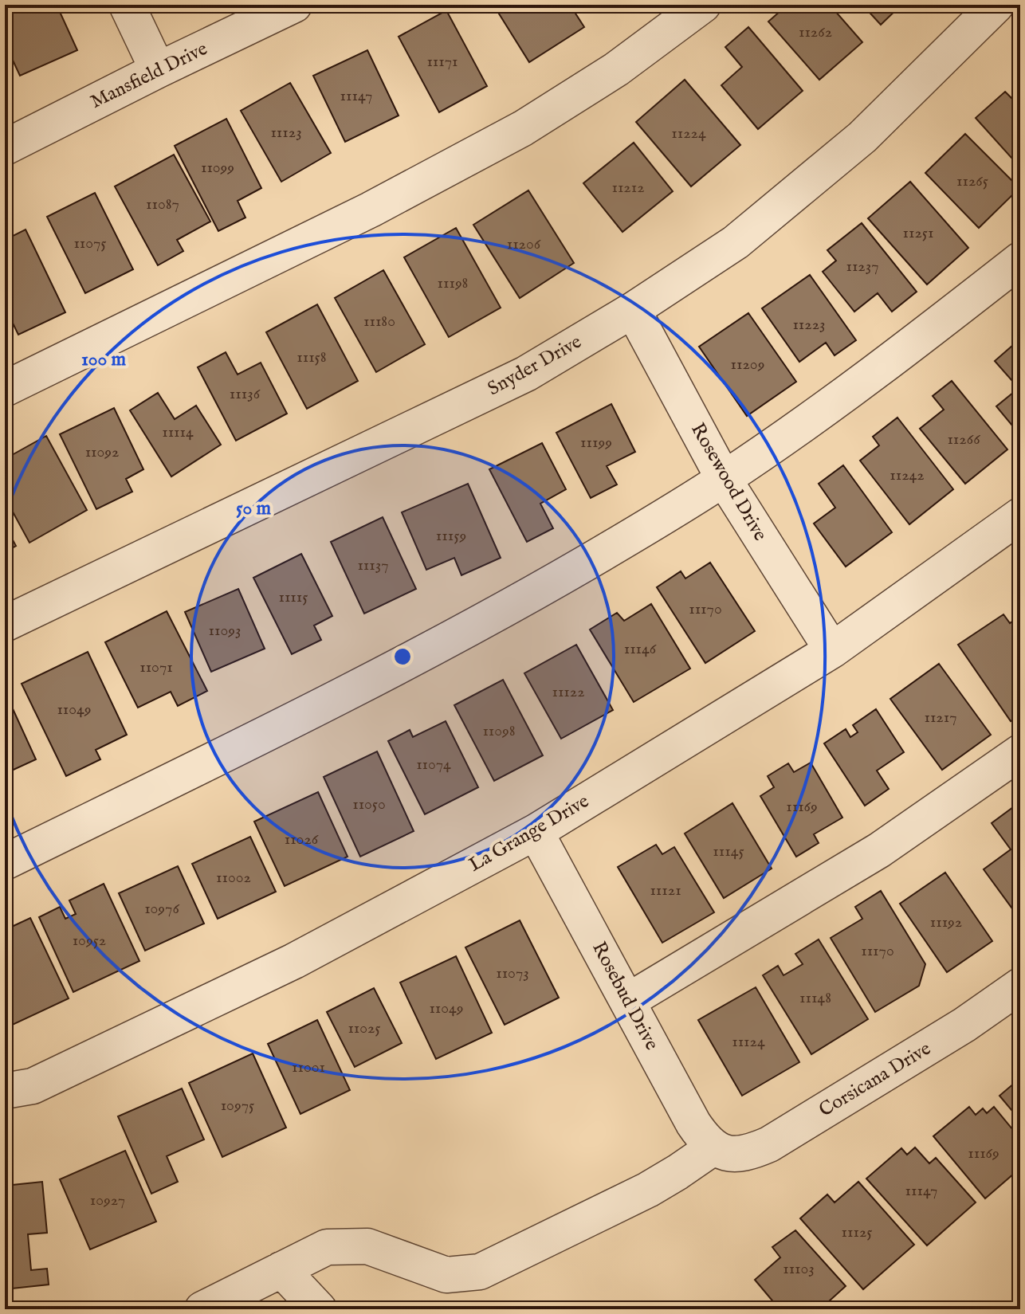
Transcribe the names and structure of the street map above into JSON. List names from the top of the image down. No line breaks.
{"streets":{"street":["Mansfield Drive","Snyder Drive","Rosewood Drive","La Grange Drive","Rosebud Drive","Corsicana Drive"]},"crossings":[["Snyder Drive","Rosewood Drive"],["Rosewood Drive","La Grange Drive"],["La Grange Drive","Rosebud Drive"],["Rosebud Drive","Corsicana Drive"]],"house_numbers":["11262","11171","11147","11123","11224","11099","11265","11212","11087","11251","11075","11206","11237","11198","11180","11223","11158","11209","11136","11114","11266","11199","11092","11242","11159","11137","11115","11170","11093","11146","11071","11122","11049","11217","11098","11074","11050","11169","11026","11145","11002","11121","10976","11192","10952","11170","11073","11148","11049","11025","11124","11001","10975","11169","11147","10927","11125","11103"],"rings":["100 m","50 m"]}
